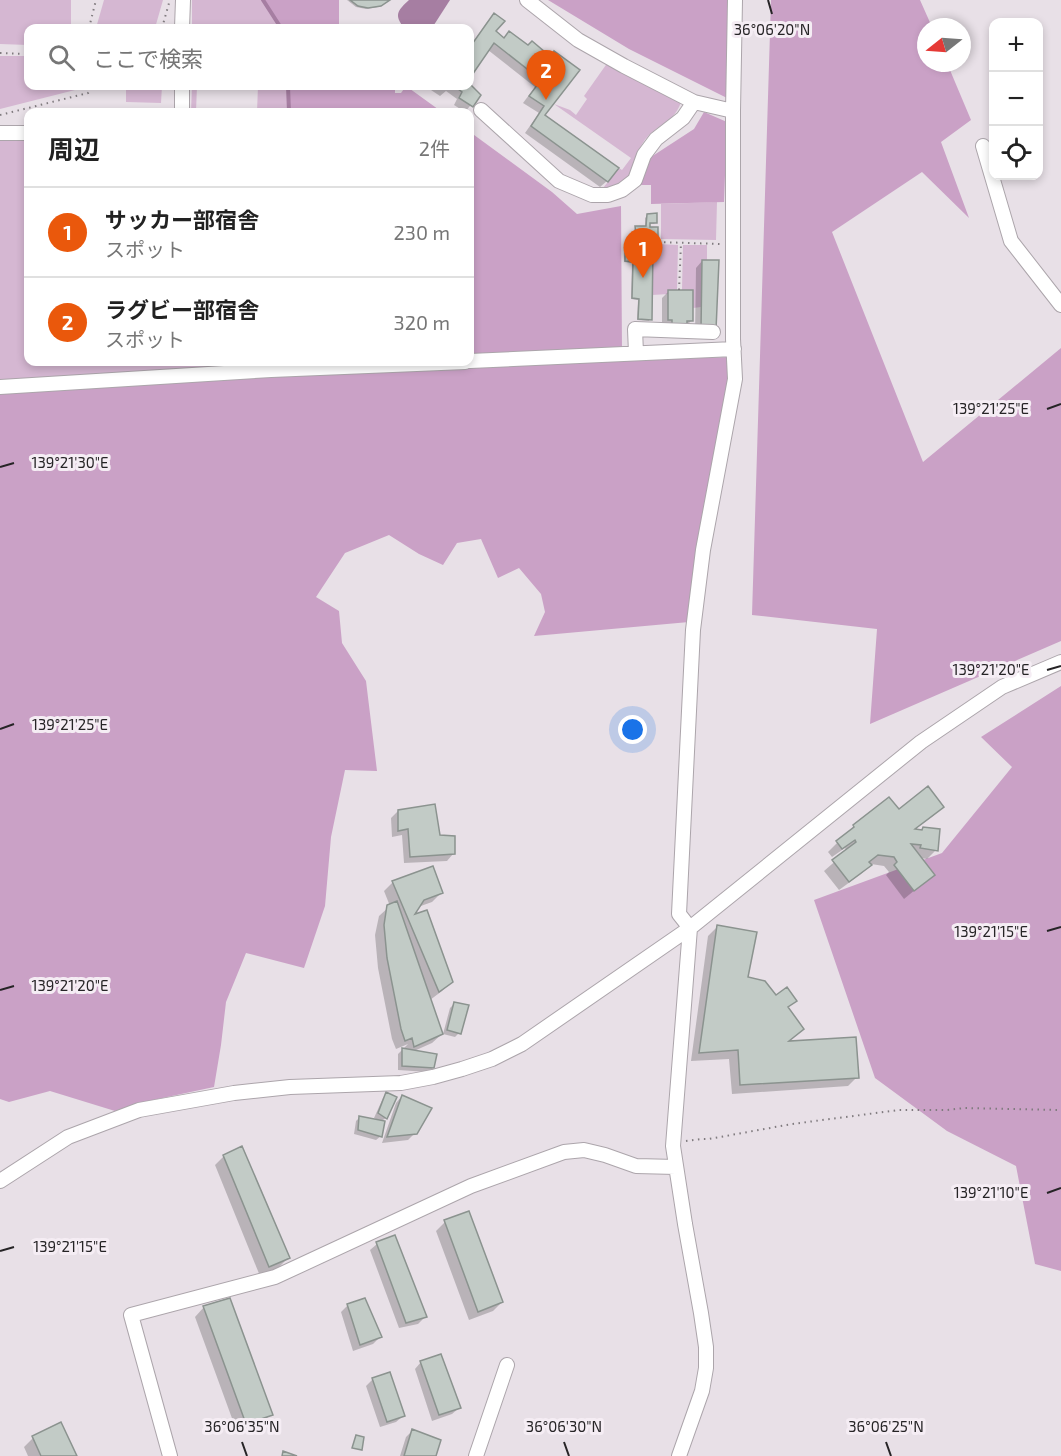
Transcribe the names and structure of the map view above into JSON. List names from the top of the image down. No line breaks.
{"north":"left","page":{"map_buttons":["+","−"],"search":"ここで検索","pins":["2","1"],"heading":["周辺","2件"],"list":[{"mark":"1","name":"サッカー部宿舎","note":"スポット","value":"230 m"},{"mark":"2","name":"ラグビー部宿舎","note":"スポット","value":"320 m"}]},"coordinates":["36°06'20\"N","139°21'25\"E","139°21'30\"E","139°21'20\"E","139°21'15\"E","139°21'10\"E","36°06'35\"N","36°06'30\"N","36°06'25\"N"]}
